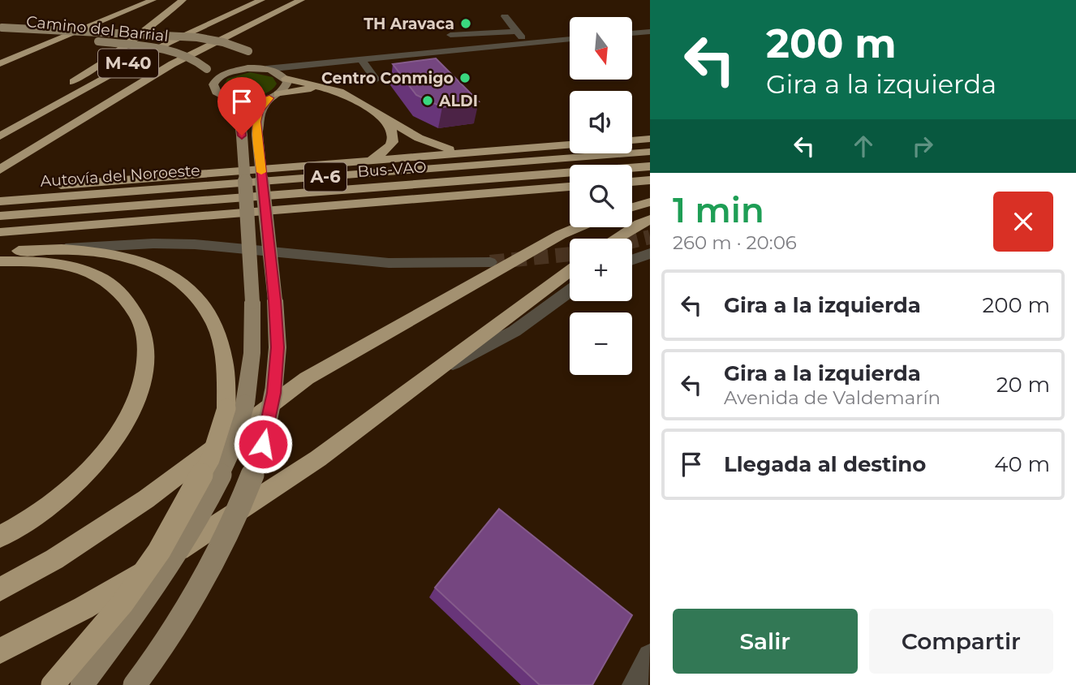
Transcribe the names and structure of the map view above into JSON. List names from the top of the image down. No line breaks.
{"streets":{"highway":["M-40","Bus-VAO","Autovía del Noroeste","A-6"],"main road":["Camino del Barrial"]},"places":["TH Aravaca","Centro Conmigo","ALDI"],"north":"bottom","page":{"turn":["200 m","Gira a la izquierda"],"map_buttons":["+","−"],"heading":["1 min","260 m · 20:06"],"list":[{"name":"Gira a la izquierda","value":"200 m"},{"name":"Gira a la izquierda","note":"Avenida de Valdemarín","value":"20 m"},{"name":"Llegada al destino","value":"40 m"}],"buttons":["Salir","Compartir"]}}
